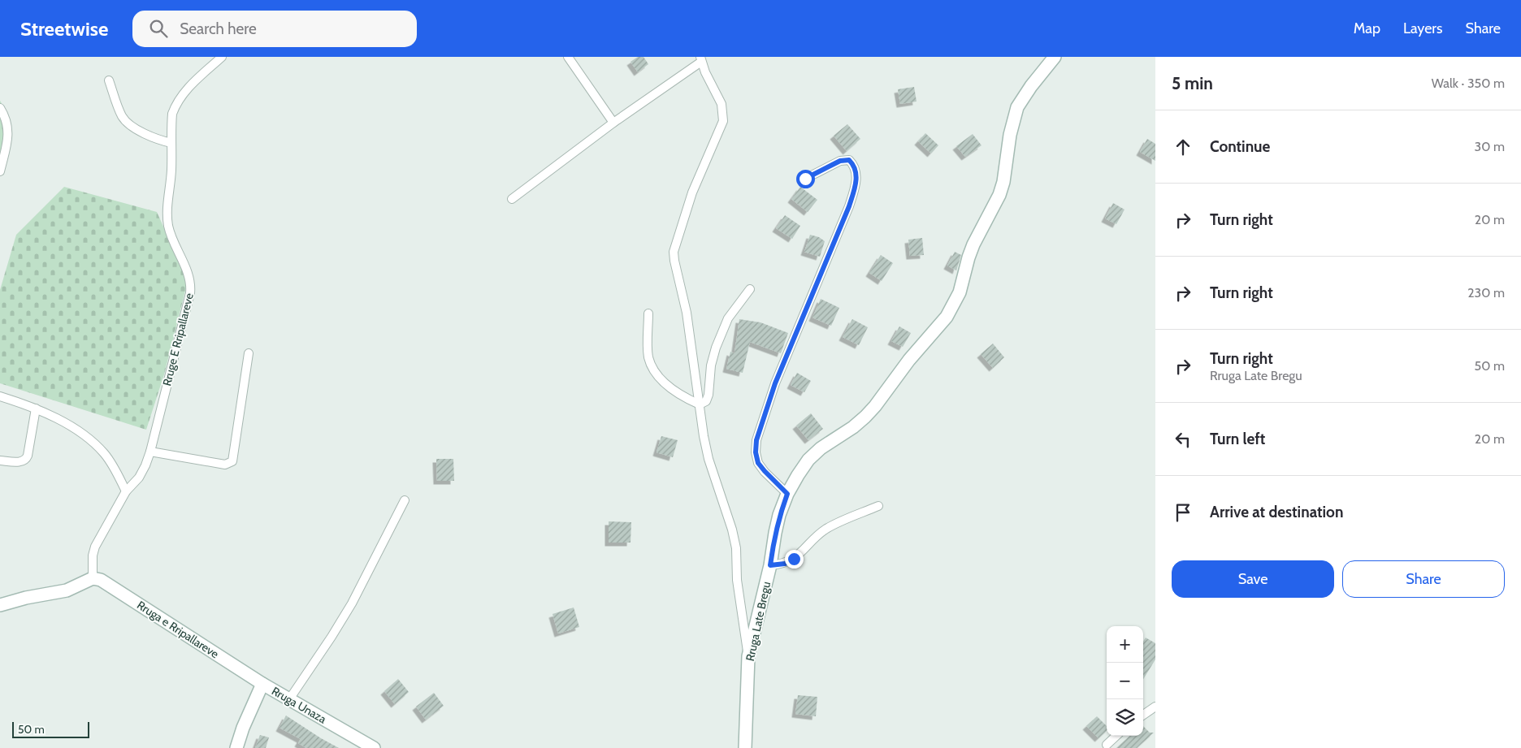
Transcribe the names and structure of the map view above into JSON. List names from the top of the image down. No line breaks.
{"streets":{"main road":["Rruga Late Bregu","Rruga e Rripallareve","Rruga Unaza"],"street":["Rruge E Rripallareve"]},"crossings":[["Rruga e Rripallareve","Rruga Unaza"]],"scale_bar":"50 m","page":{"header":"Streetwise","search":"Search here","nav":["Map","Layers","Share"],"heading":["5 min","Walk · 350 m"],"list":[["Continue","30 m"],["Turn right","20 m"],["Turn right","230 m"],["Turn right","Rruga Late Bregu","50 m"],["Turn left","20 m"],"Arrive at destination"],"buttons":["Save","Share"],"map_buttons":["+","−"],"scale":"50 m"}}
